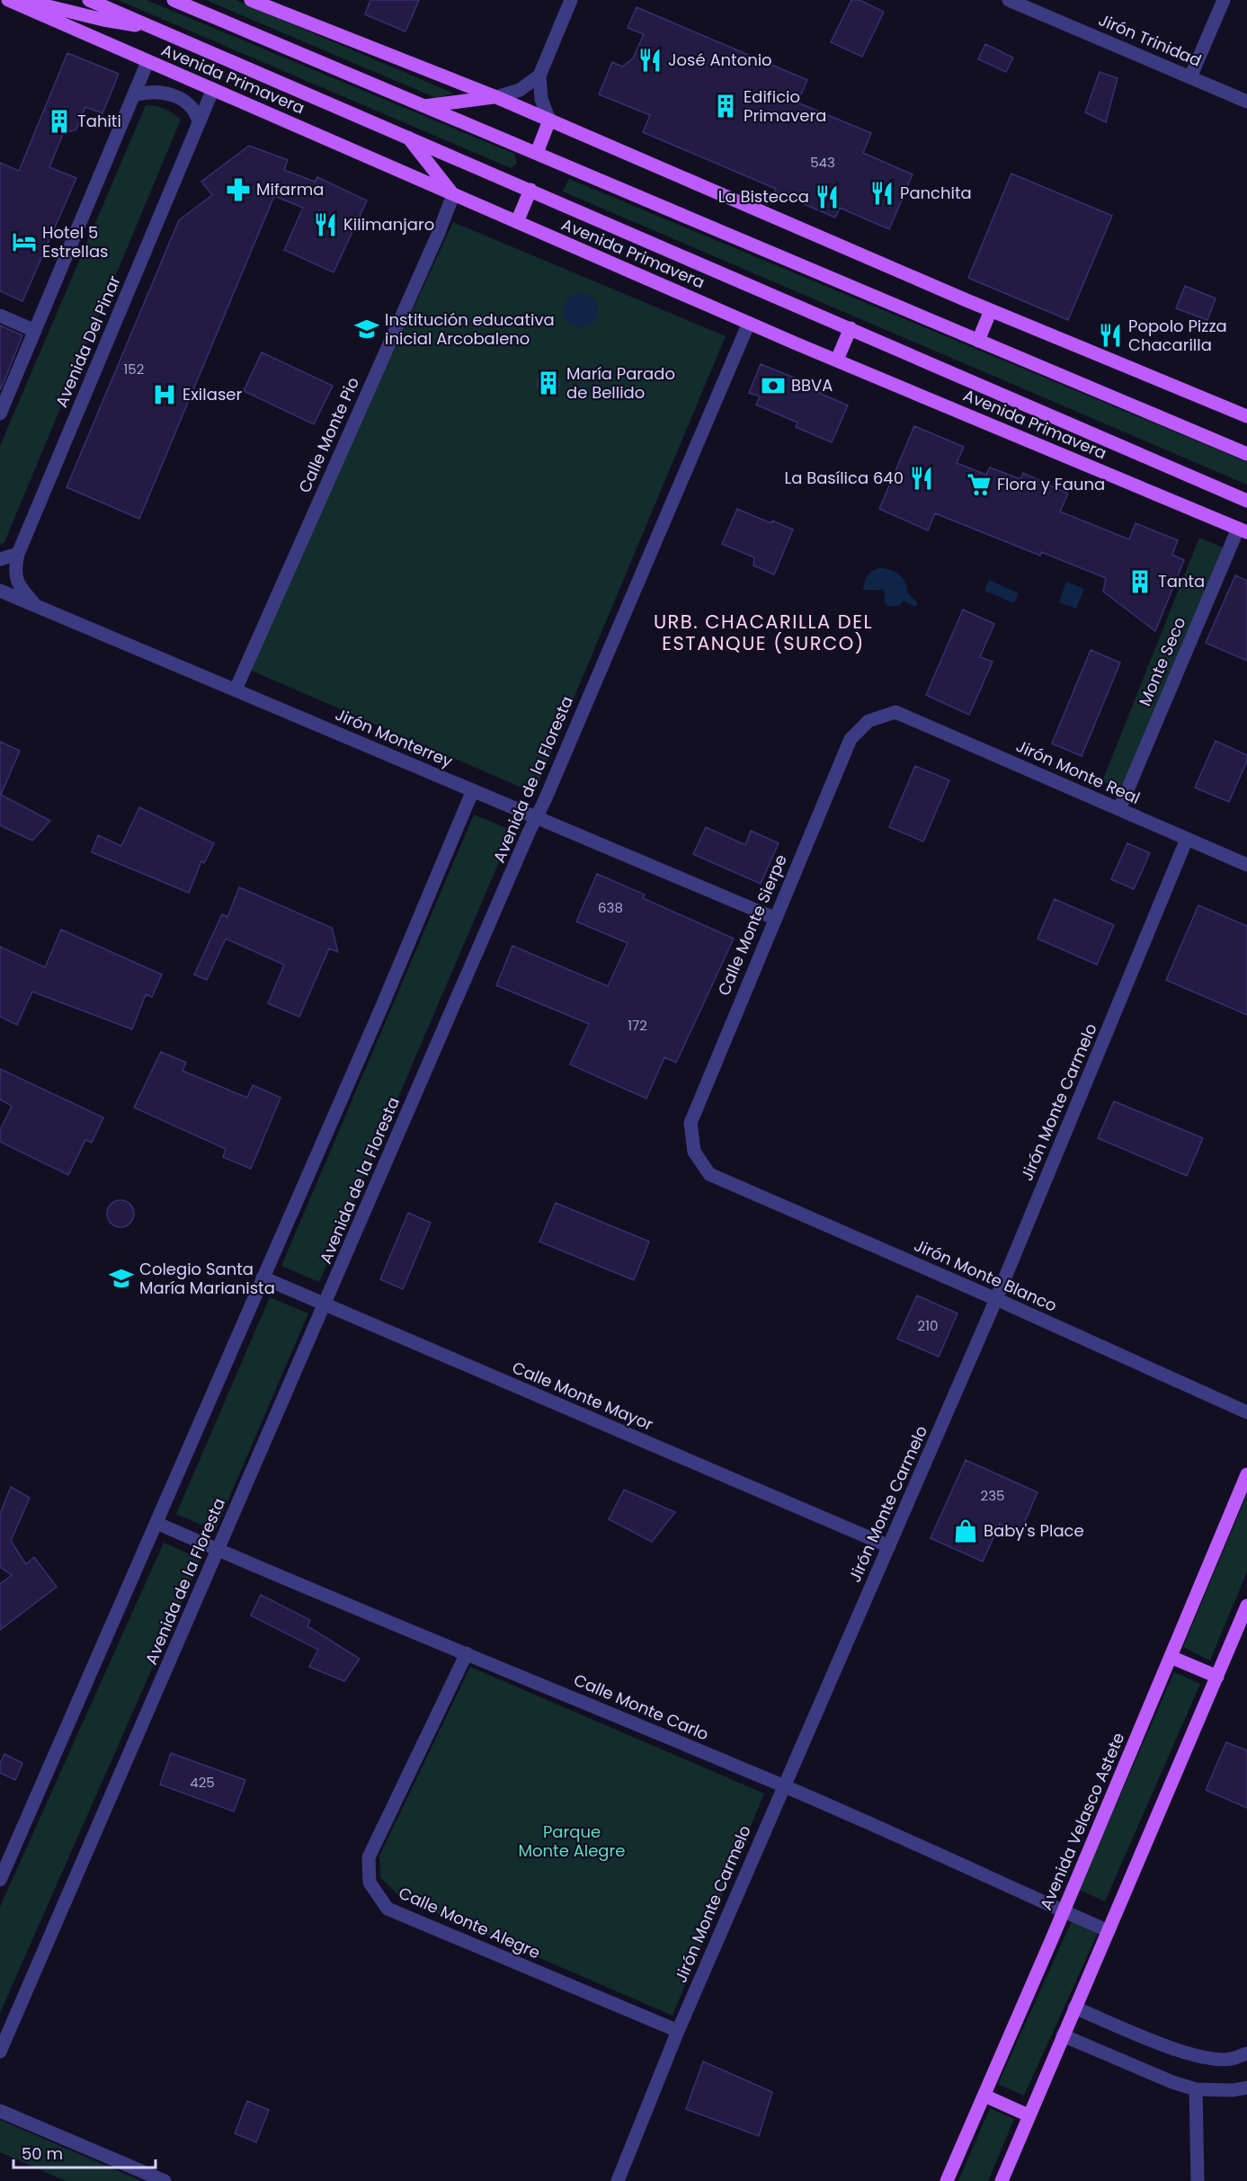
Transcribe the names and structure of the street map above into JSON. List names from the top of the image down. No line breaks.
{"streets":{"main road":["Avenida Primavera","Avenida Velasco Astete"],"street":["Jirón Trinidad","Avenida Del Pinar","Calle Monte Pio","Monte Seco","Jirón Monterrey","Jirón Monte Real","Avenida de la Floresta","Calle Monte Sierpe","Jirón Monte Carmelo","Jirón Monte Blanco","Calle Monte Mayor","Calle Monte Carlo","Calle Monte Alegre"]},"crossings":[["Avenida Primavera","Avenida Del Pinar"],["Avenida Primavera","Calle Monte Pio"],["Avenida Primavera","Monte Seco"],["Avenida Primavera","Avenida de la Floresta"],["Avenida Del Pinar","Jirón Monterrey"],["Calle Monte Pio","Jirón Monterrey"],["Monte Seco","Jirón Monte Real"],["Jirón Monterrey","Avenida de la Floresta"],["Jirón Monterrey","Calle Monte Sierpe"],["Jirón Monte Real","Calle Monte Sierpe"],["Jirón Monte Real","Jirón Monte Carmelo"],["Avenida de la Floresta","Calle Monte Mayor"],["Avenida de la Floresta","Calle Monte Carlo"],["Calle Monte Sierpe","Jirón Monte Blanco"],["Jirón Monte Carmelo","Jirón Monte Blanco"],["Jirón Monte Carmelo","Calle Monte Mayor"],["Jirón Monte Carmelo","Calle Monte Carlo"],["Jirón Monte Carmelo","Calle Monte Alegre"],["Calle Monte Carlo","Avenida Velasco Astete"],["Calle Monte Carlo","Calle Monte Alegre"]],"districts":["URB. CHACARILLA DEL ESTANQUE (SURCO)"],"parks":["Parque Monte Alegre"],"places":{"restaurant":["José Antonio","Panchita","La Bistecca","Kilimanjaro","Popolo Pizza Chacarilla","La Basílica 640"],"building":["Edificio Primavera","Tahiti","María Parado de Bellido","Tanta"],"pharmacy":["Mifarma"],"hotel":["Hotel 5 Estrellas"],"school or university":["Institución educativa inicial Arcobaleno","Colegio Santa María Marianista"],"bank":["BBVA"],"hospital":["Exilaser"],"supermarket":["Flora y Fauna"],"shop":["Baby's Place"]},"house_numbers":["543","152","638","172","210","235","425"],"scale_bar":"50 m"}
